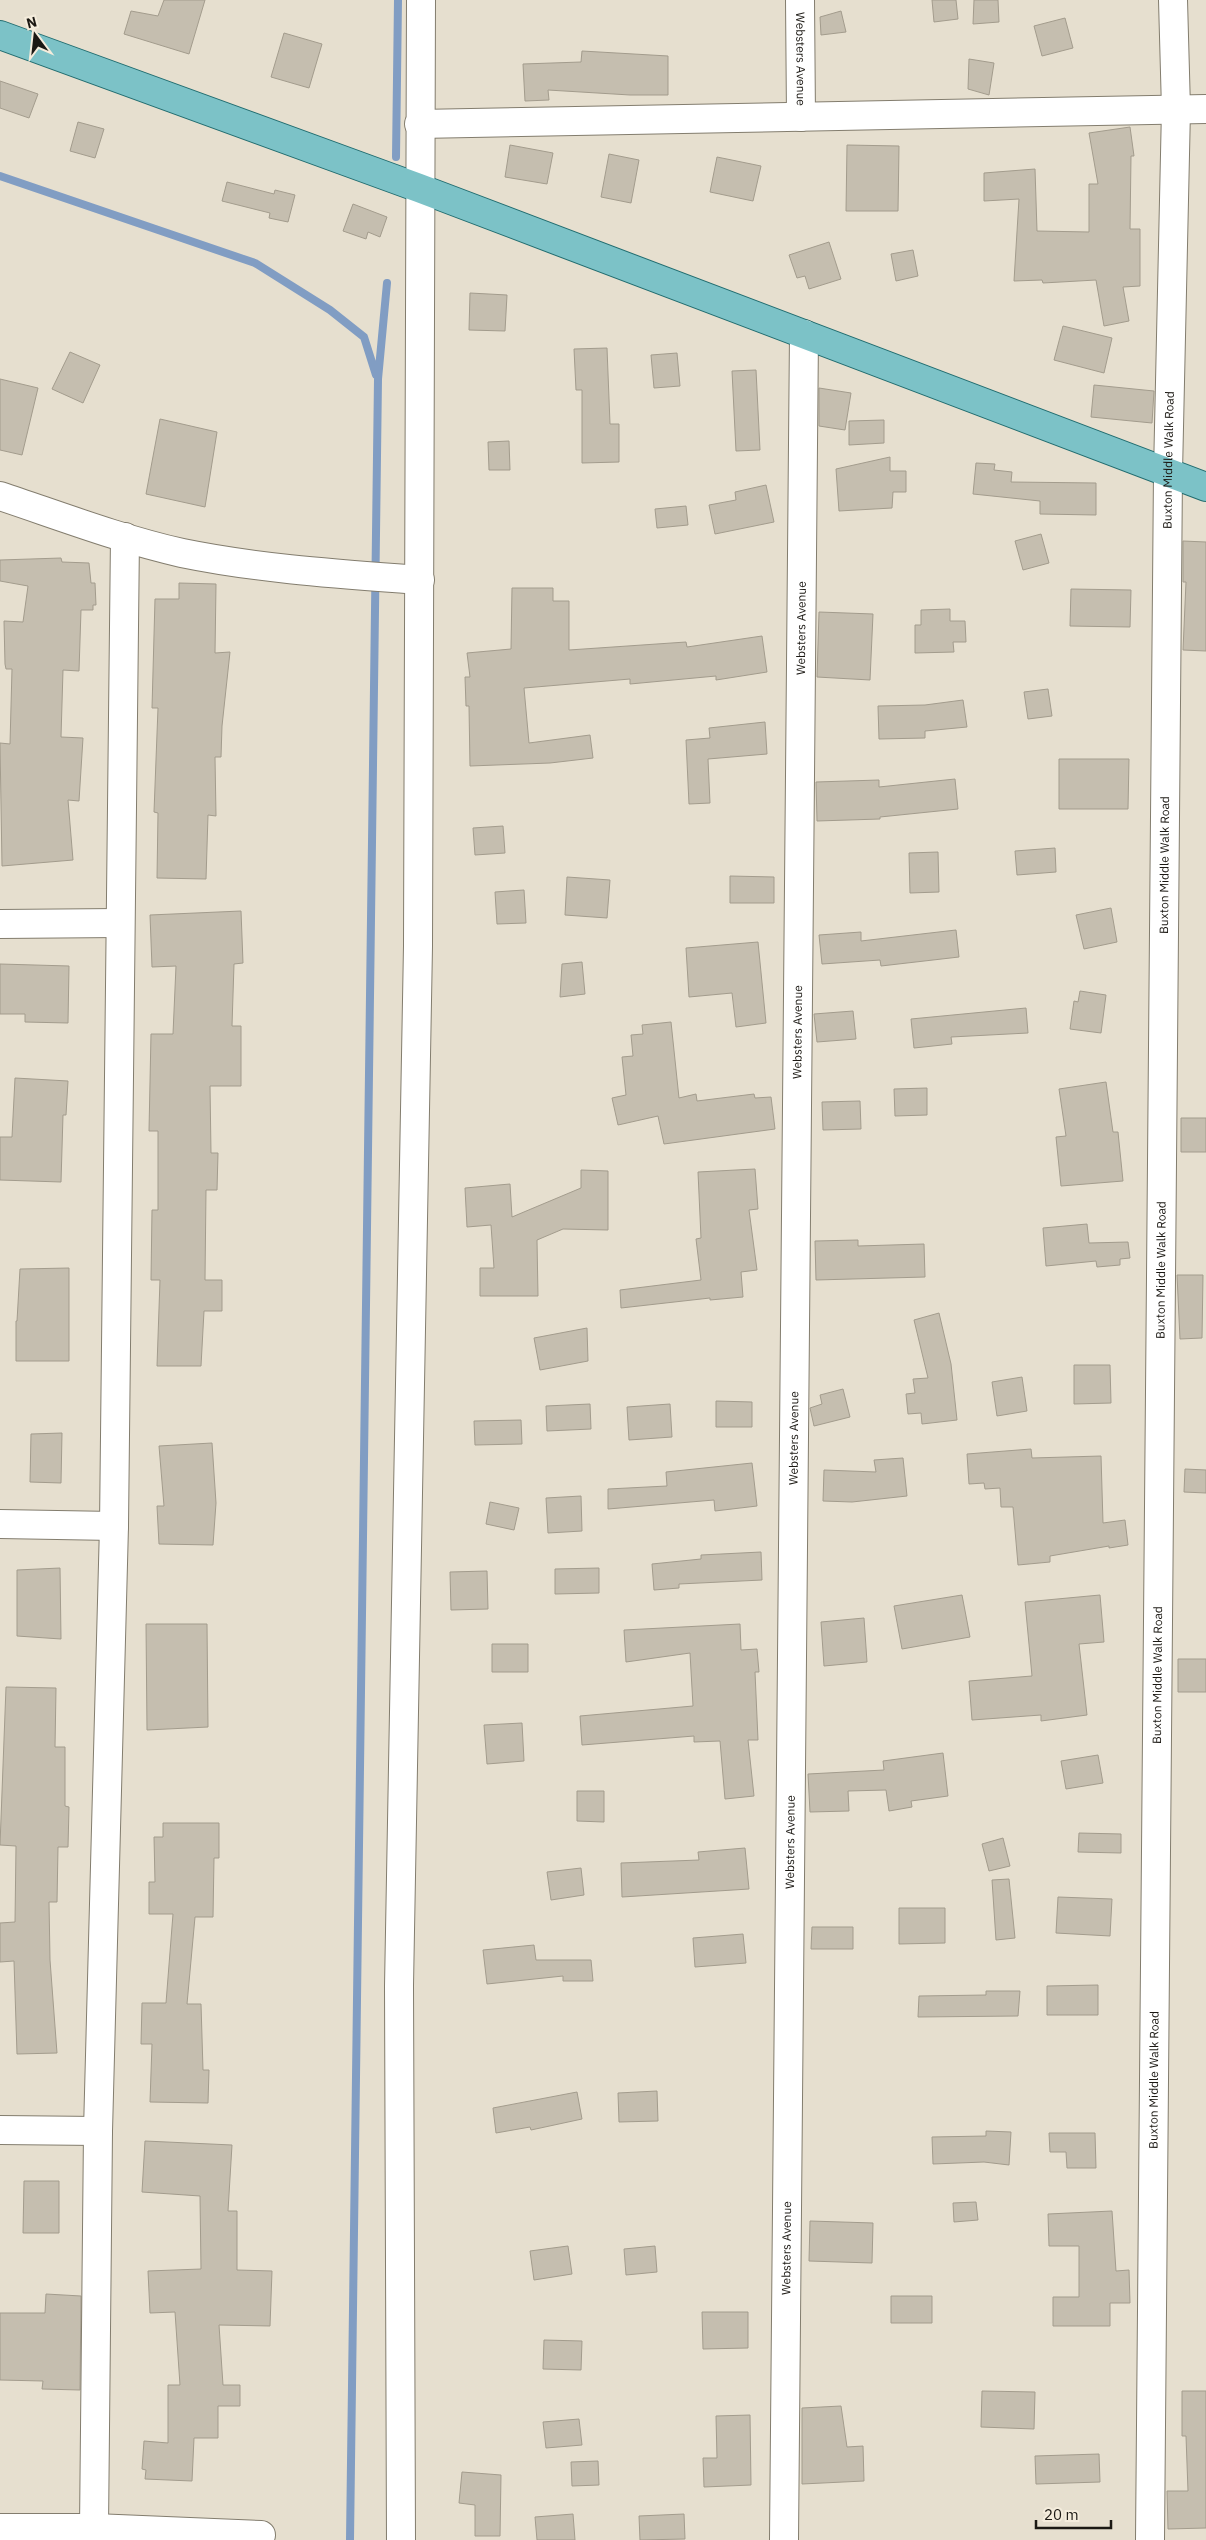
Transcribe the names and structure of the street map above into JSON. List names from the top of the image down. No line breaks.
{"streets":{"street":["Websters Avenue","Buxton Middle Walk Road"]},"scale_bar":"20 m","north":"top"}
